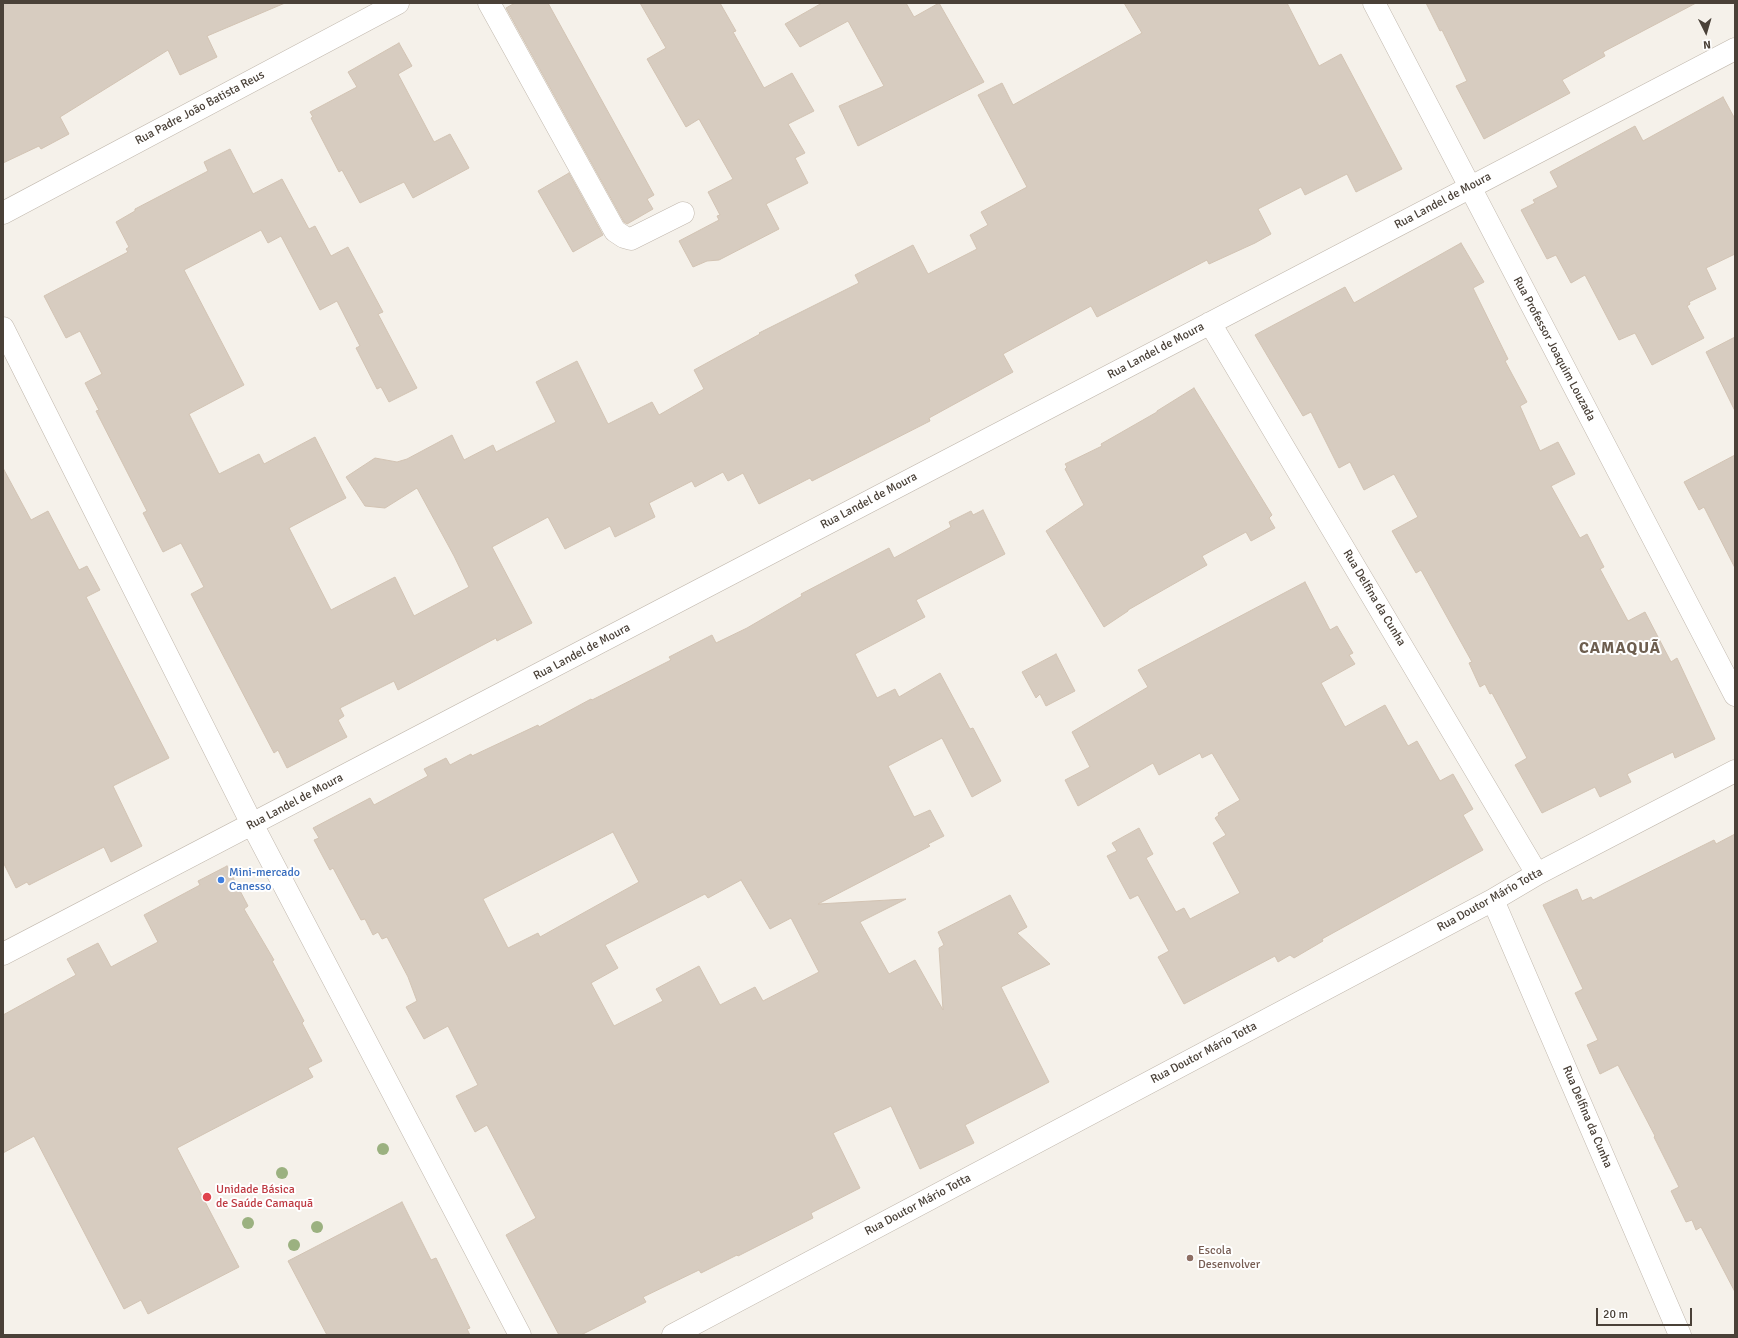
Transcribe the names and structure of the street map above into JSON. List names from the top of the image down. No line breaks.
{"streets":{"street":["Rua Padre João Batista Reus","Rua Landel de Moura","Rua Professor Joaquim Louzada","Rua Delfina da Cunha","Rua Doutor Mário Totta"]},"crossings":[["Rua Landel de Moura","Rua Professor Joaquim Louzada"],["Rua Landel de Moura","Rua Delfina da Cunha"],["Rua Delfina da Cunha","Rua Doutor Mário Totta"]],"districts":["CAMAQUÃ"],"places":["Mini-mercado Canesso","Unidade Básica de Saúde Camaquã","Escola Desenvolver"],"scale_bar":"20 m","north":"bottom"}
